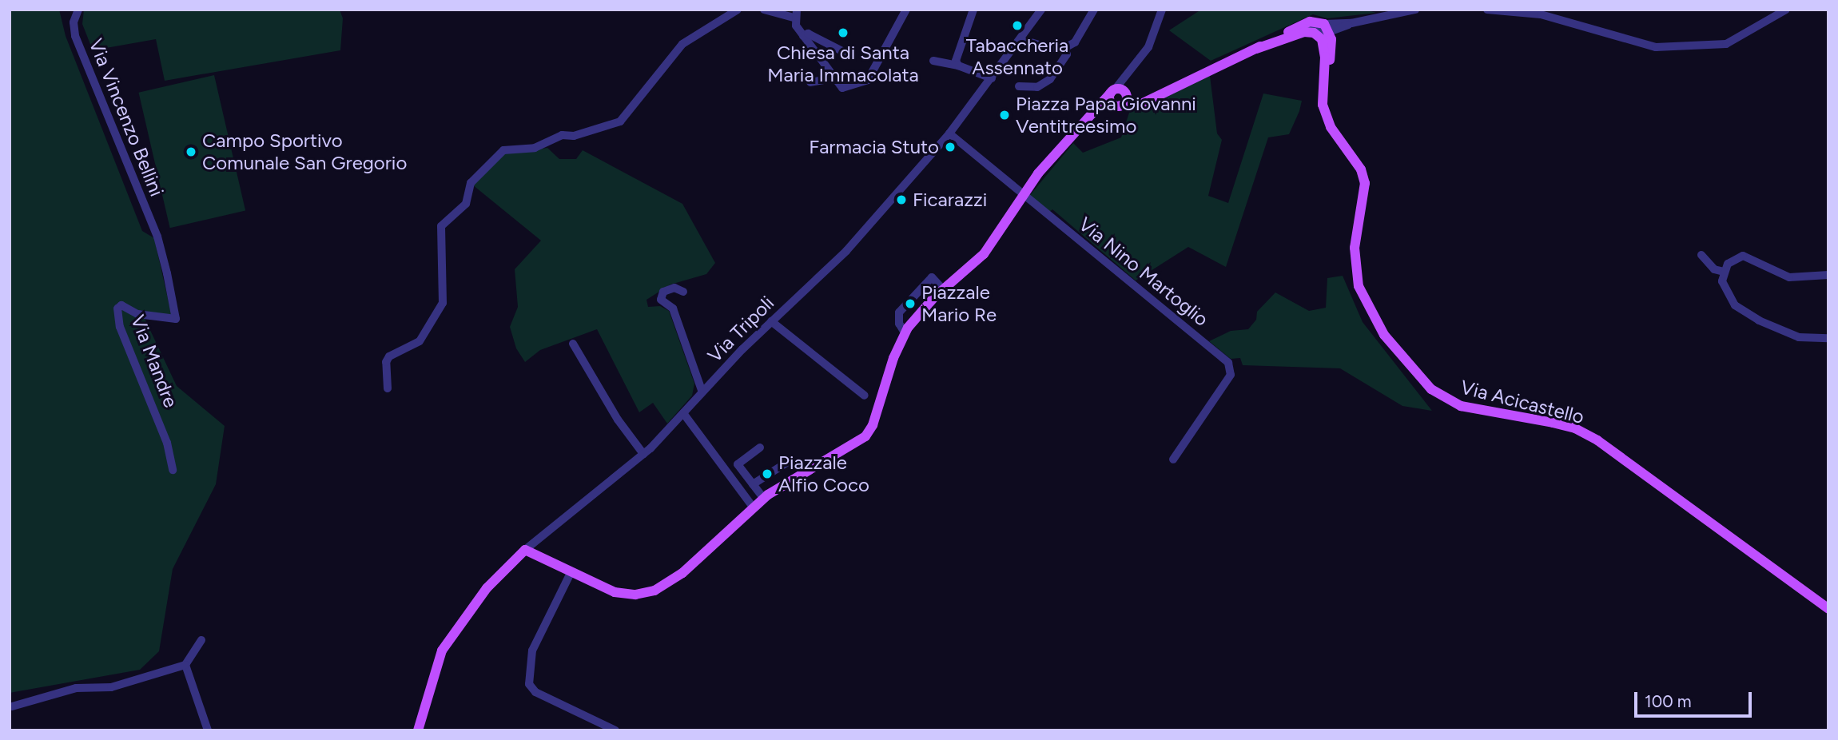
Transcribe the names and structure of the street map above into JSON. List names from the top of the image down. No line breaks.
{"streets":{"main road":["Via Tripoli","Via Acicastello"],"street":["Via Vincenzo Bellini","Via Nino Martoglio","Via Mandre"]},"crossings":[["Via Vincenzo Bellini","Via Mandre"],["Via Nino Martoglio","Via Tripoli"]],"places":["Tabaccheria Assennato","Chiesa di Santa Maria Immacolata","Piazza Papa Giovanni Ventitreesimo","Farmacia Stuto","Campo Sportivo Comunale San Gregorio","Ficarazzi","Piazzale Mario Re","Piazzale Alfio Coco"],"scale_bar":"100 m"}
